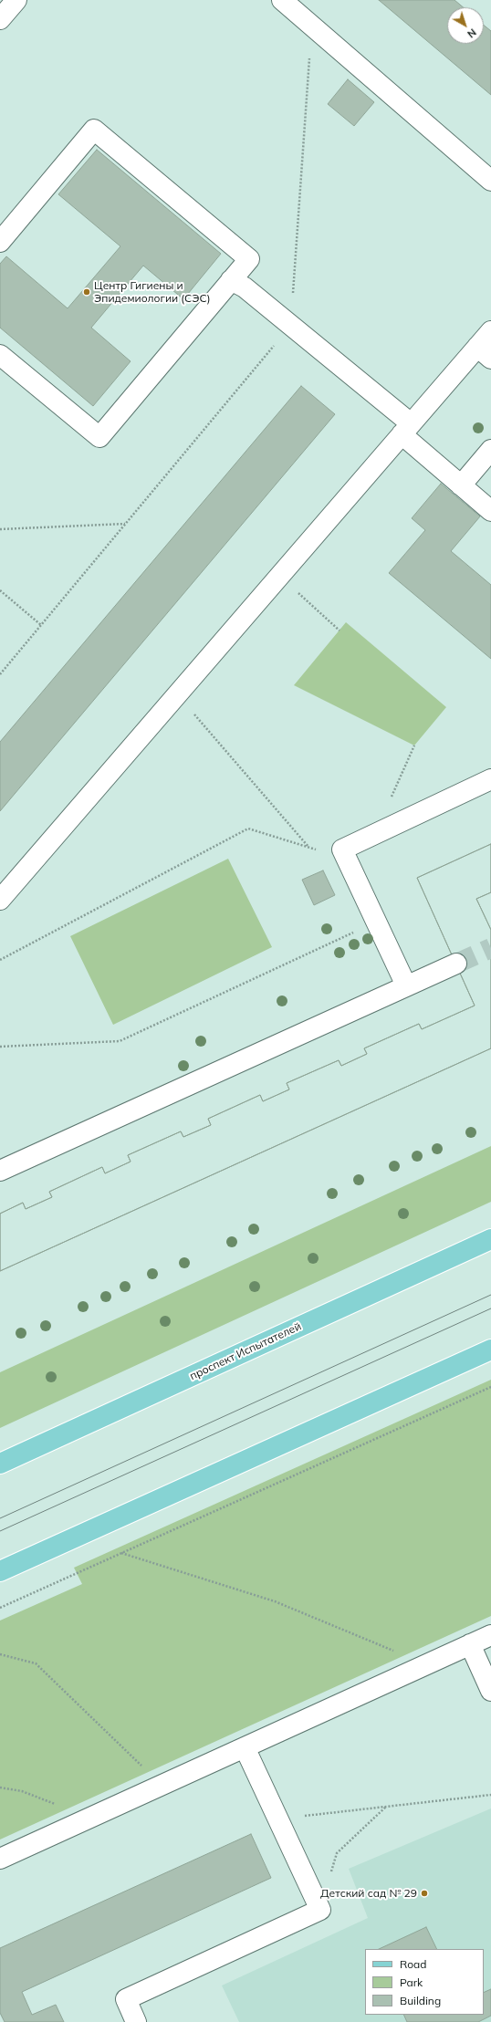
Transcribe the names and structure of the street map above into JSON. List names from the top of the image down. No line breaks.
{"streets":{"main road":["проспект Испытателей"]},"places":["Центр Гигиены и Эпидемиологии (СЭС)","Детский сад № 29"],"legend":["Road","Park","Building"],"north":"bottom right"}
